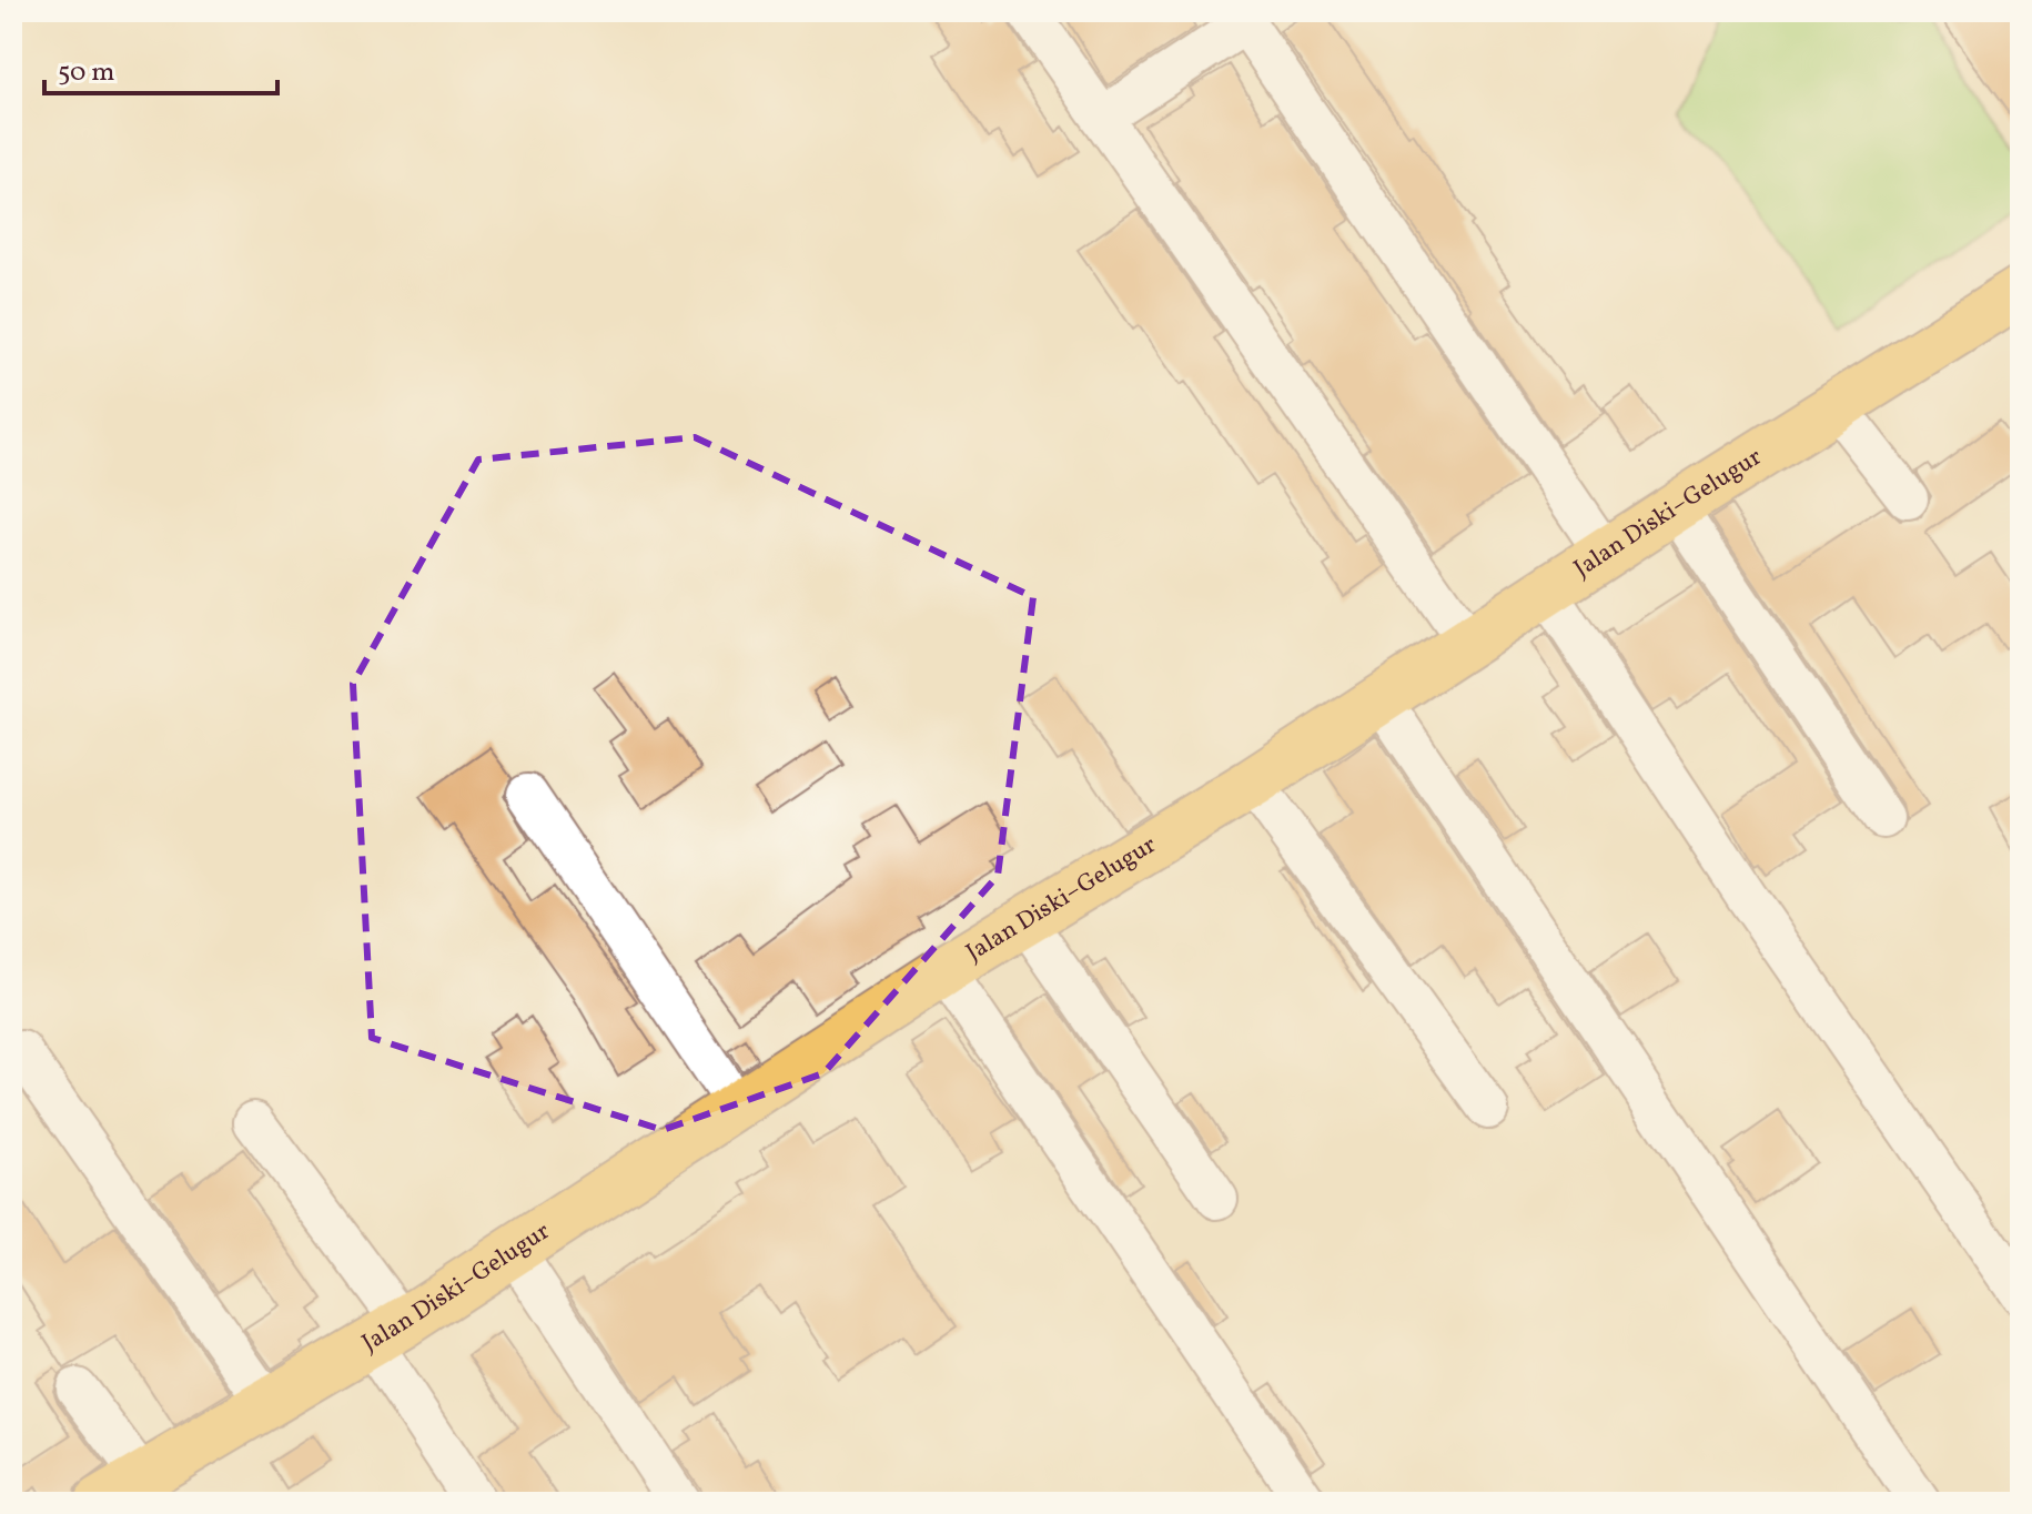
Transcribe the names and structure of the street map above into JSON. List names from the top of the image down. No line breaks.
{"streets":{"main road":["Jalan Diski–Gelugur"]},"scale_bar":"50 m"}
